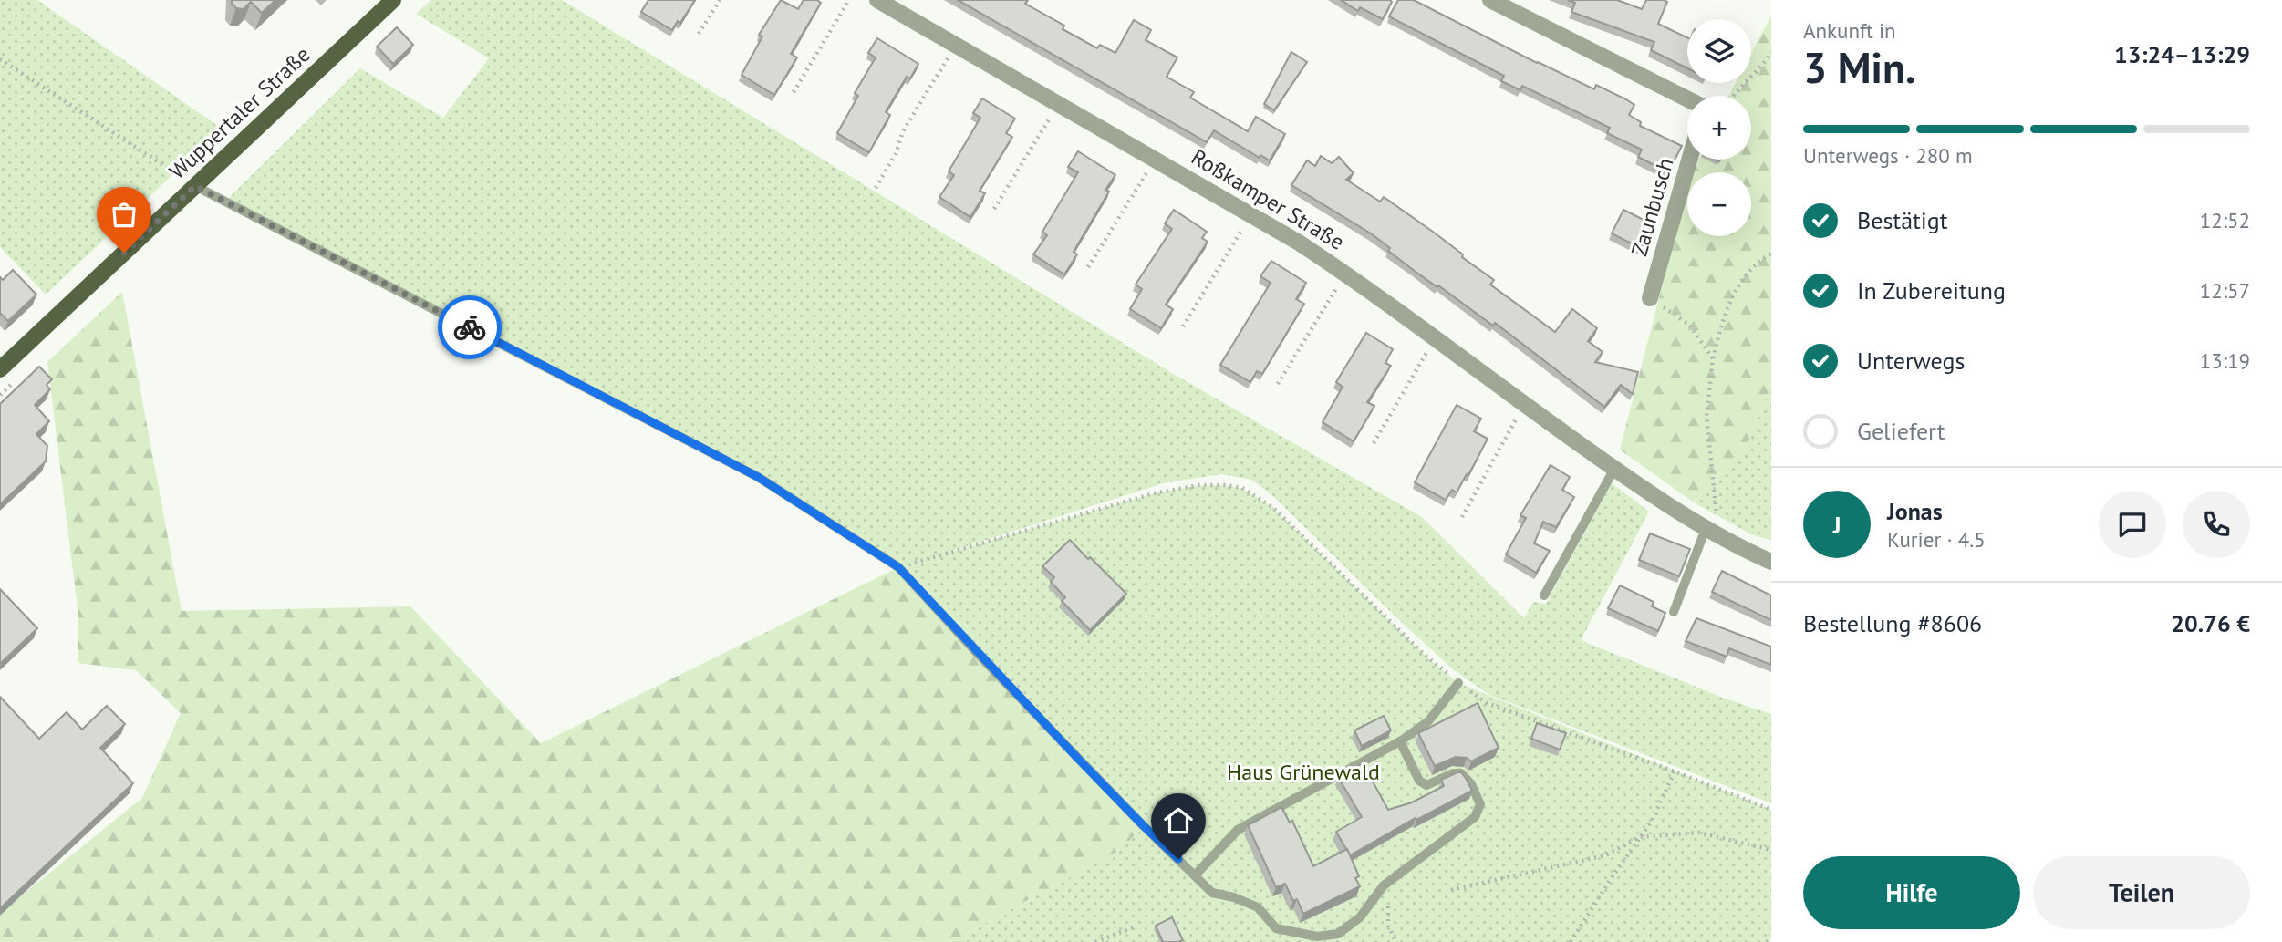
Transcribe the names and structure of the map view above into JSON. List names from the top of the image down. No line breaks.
{"streets":{"main road":["Wuppertaler Straße"],"street":["Roßkamper Straße","Zaunbusch"]},"parks":["Haus Grünewald"],"page":{"heading":["3 Min.","Ankunft in","13:24–13:29"],"panel":["Jonas","Kurier · 4.5","Bestellung #8606","20.76 €"],"map_buttons":["+","−"],"bar":"Unterwegs · 280 m","list":[["Bestätigt","12:52"],["In Zubereitung","12:57"],["Unterwegs","13:19"],"Geliefert"],"round":"J","buttons":["Hilfe","Teilen"]}}
